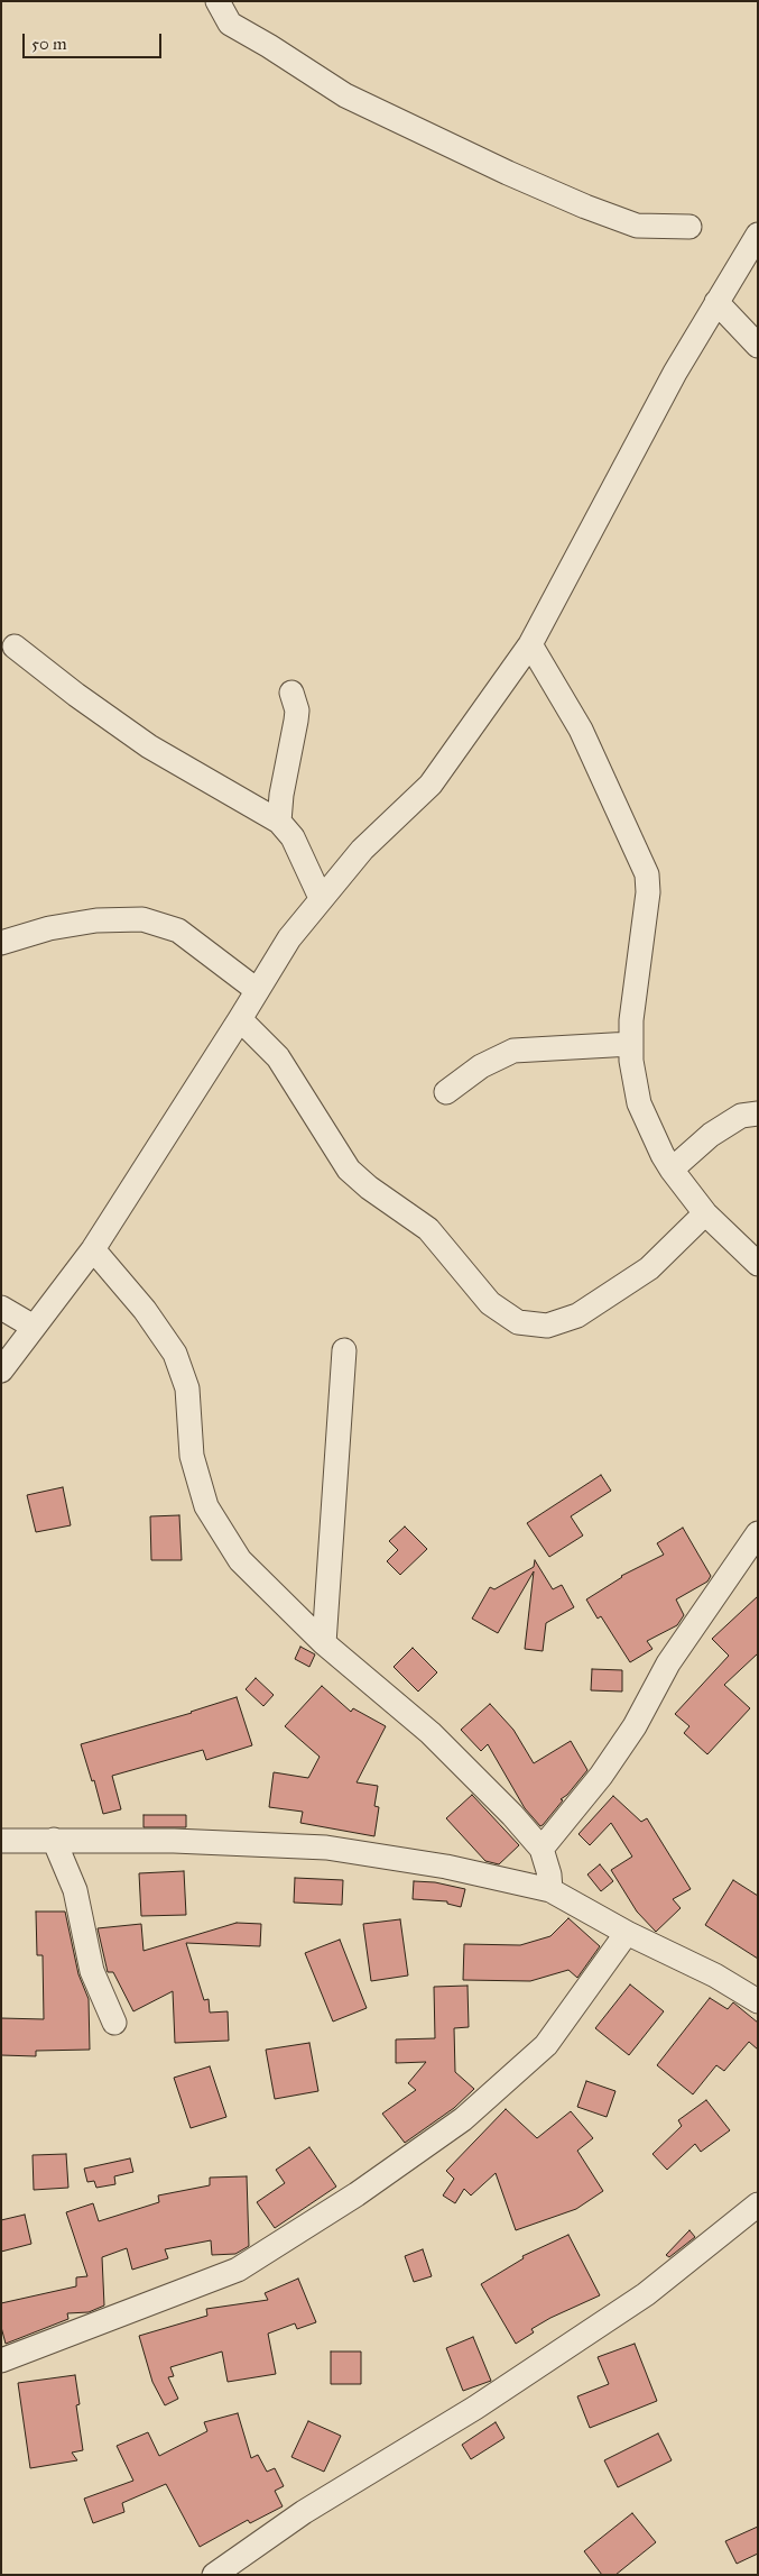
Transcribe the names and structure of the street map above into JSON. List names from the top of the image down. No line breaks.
{"scale_bar":"50 m"}
